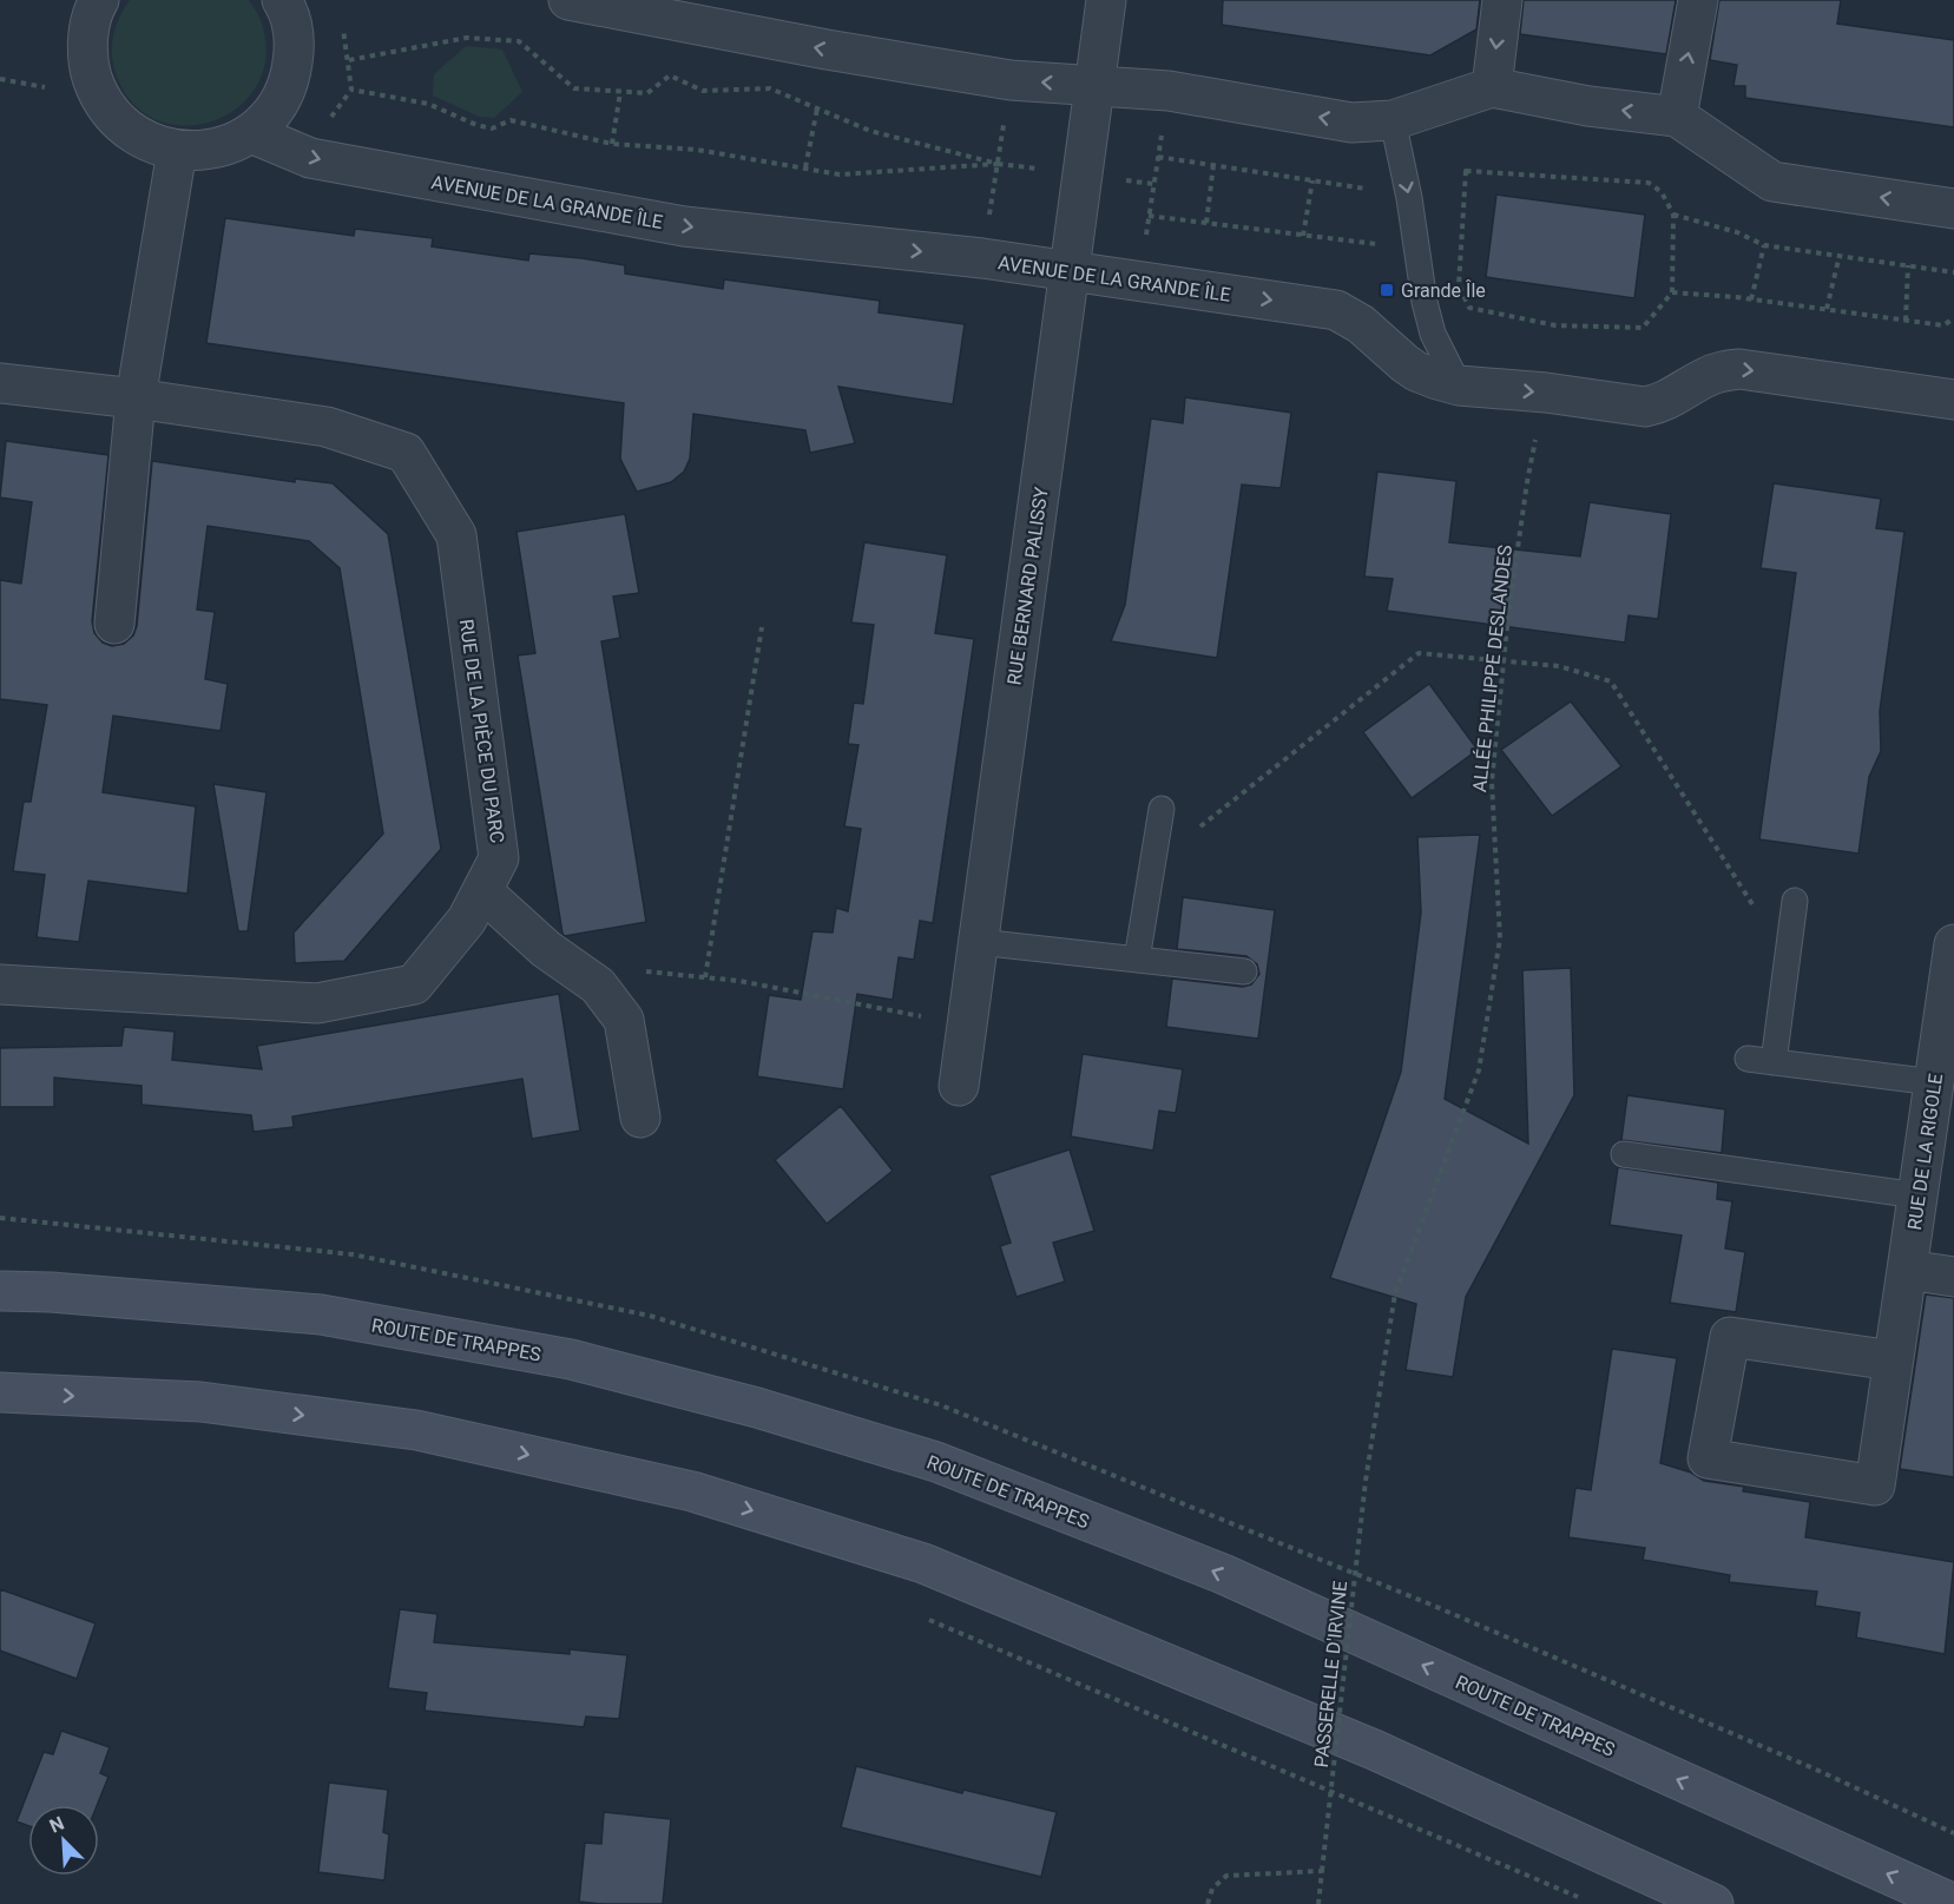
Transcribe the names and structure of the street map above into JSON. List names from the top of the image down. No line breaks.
{"streets":{"main road":["ROUTE DE TRAPPES"],"street":["AVENUE DE LA GRANDE ÎLE","RUE BERNARD PALISSY","RUE DE LA PIÈCE DU PARC","RUE DE LA RIGOLE"],"path":["ALLÉE PHILIPPE DESLANDES","PASSERELLE D'IRVINE"]},"crossings":[["AVENUE DE LA GRANDE ÎLE","RUE BERNARD PALISSY"],["AVENUE DE LA GRANDE ÎLE","ALLÉE PHILIPPE DESLANDES"],["ALLÉE PHILIPPE DESLANDES","PASSERELLE D'IRVINE"]],"places":{"transit":["Grande Île"]},"north":"top left"}
